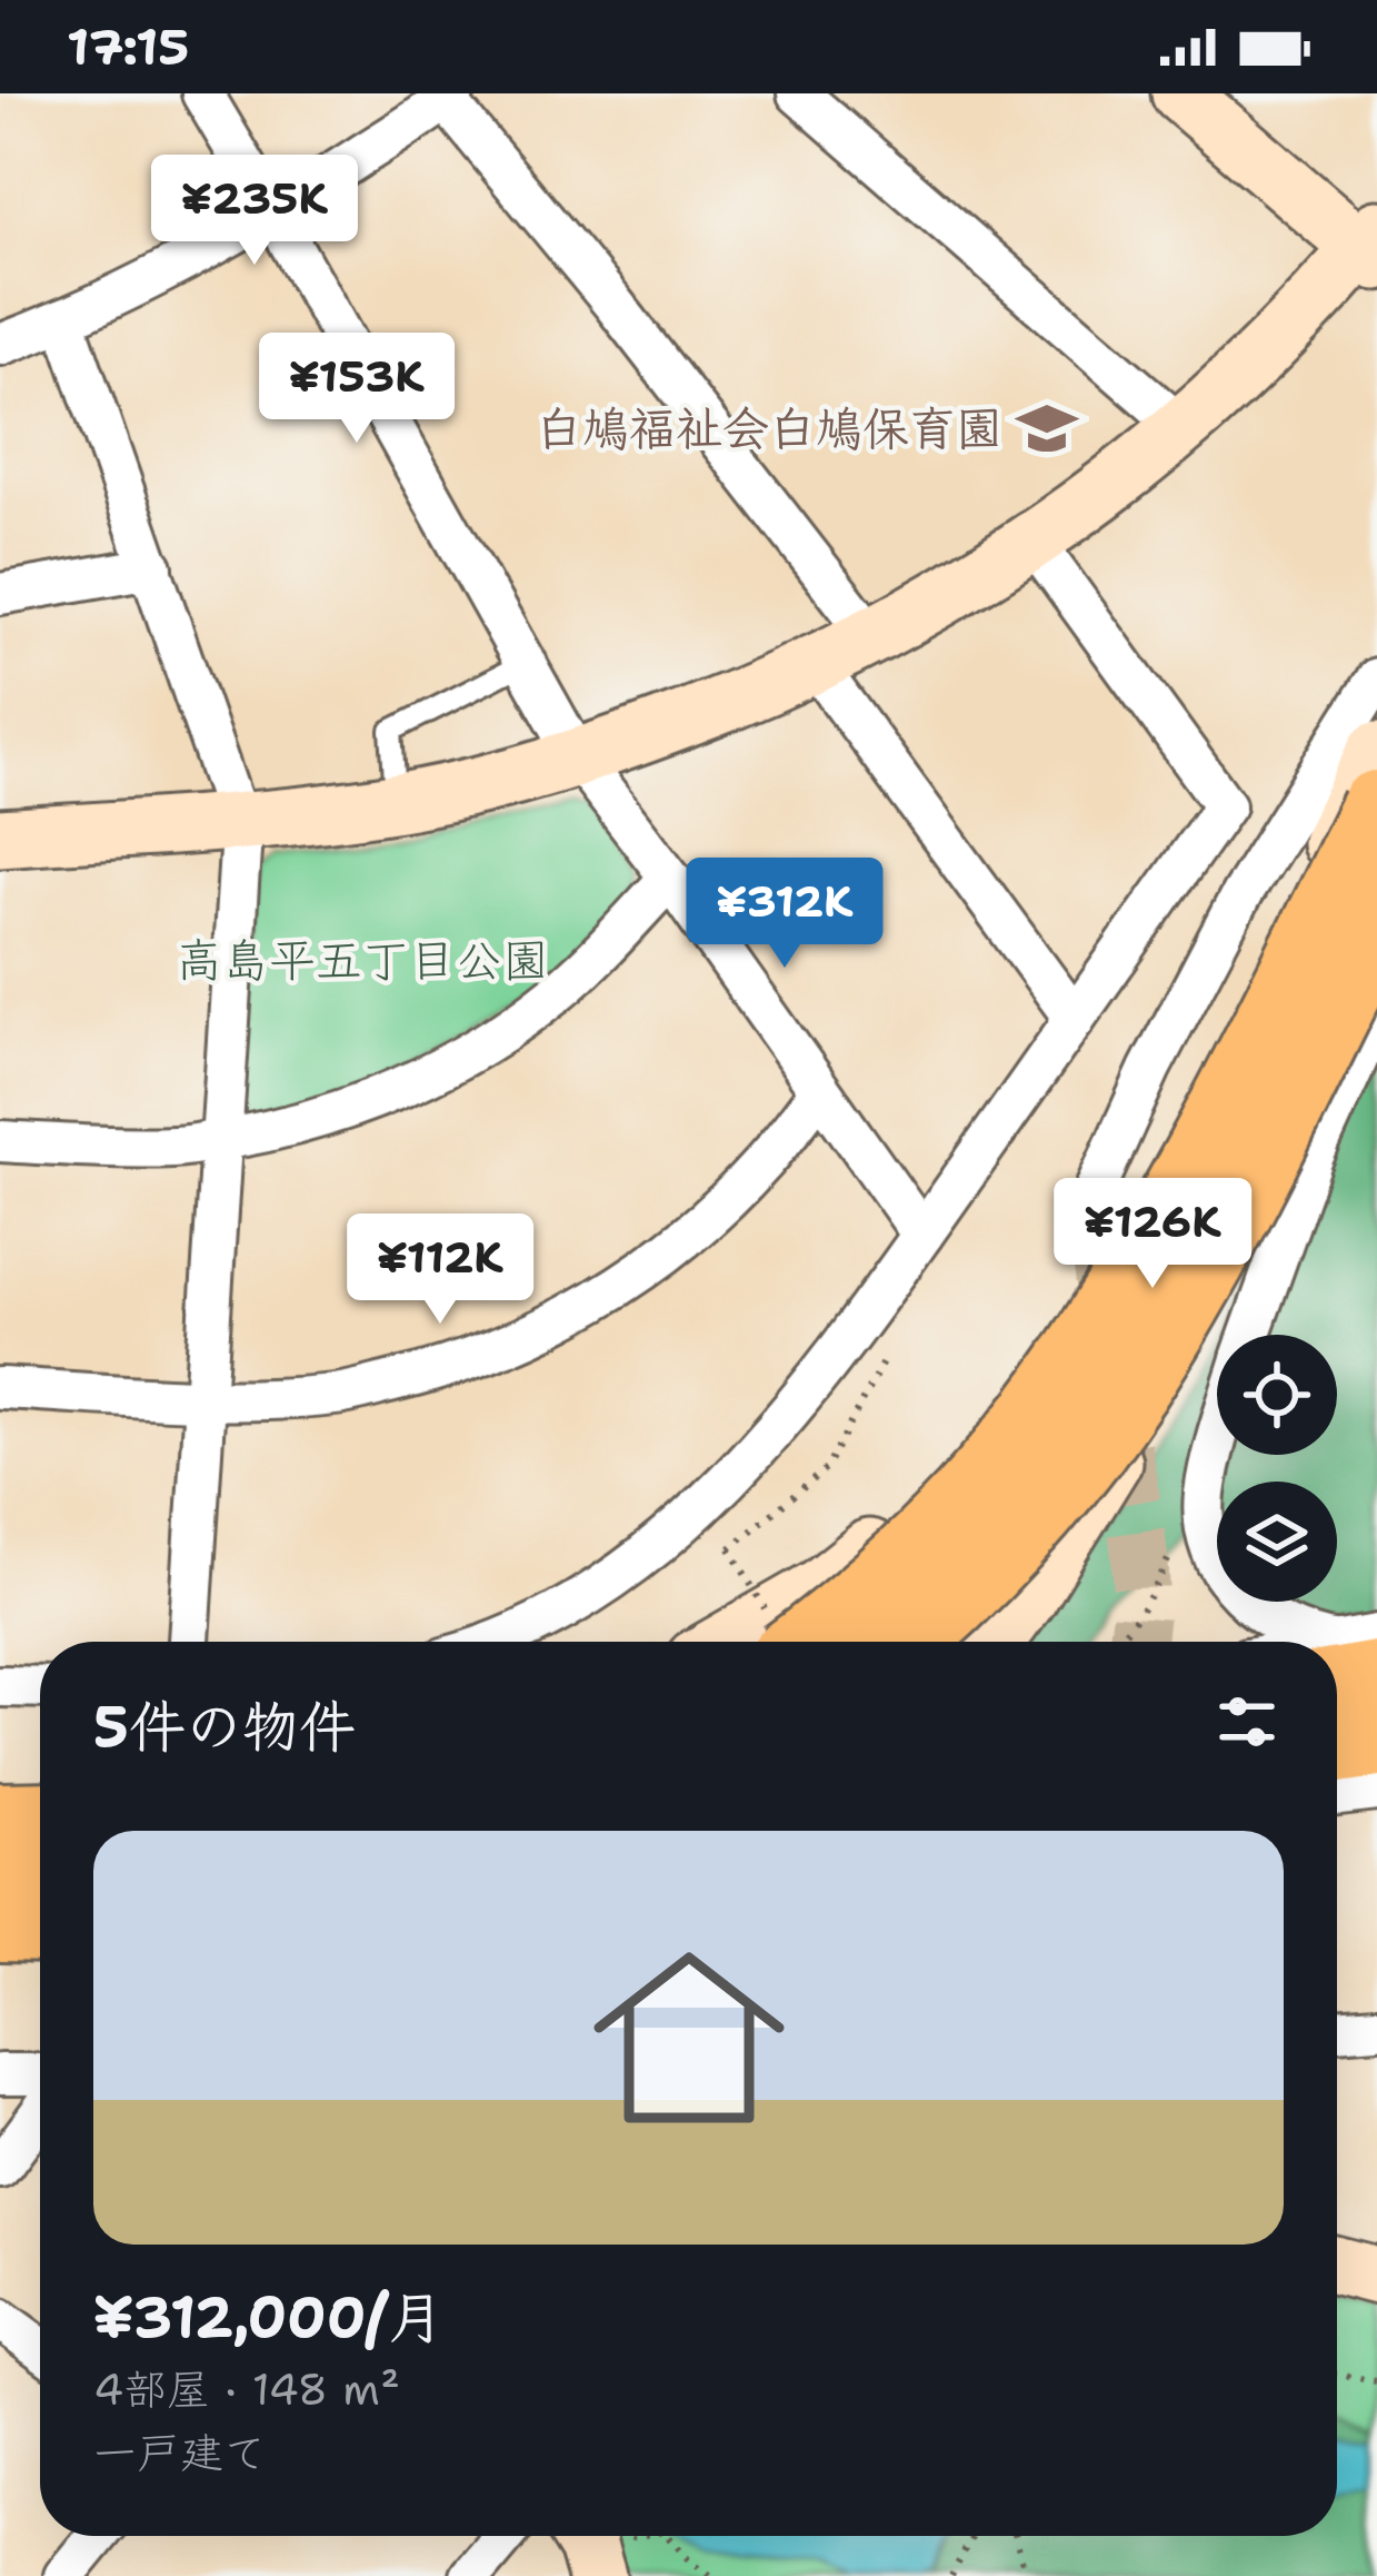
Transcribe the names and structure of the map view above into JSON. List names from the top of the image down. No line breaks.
{"parks":["高島平五丁目公園"],"places":{"school or university":["白鳩福祉会白鳩保育園"]},"page":{"status":"17:15","price":["¥235K","¥153K","¥312K","¥126K","¥112K"],"heading":"5件の物件","list":[{"name":"¥312,000/月","note":"4部屋 · 148 m² · 一戸建て"}]}}
